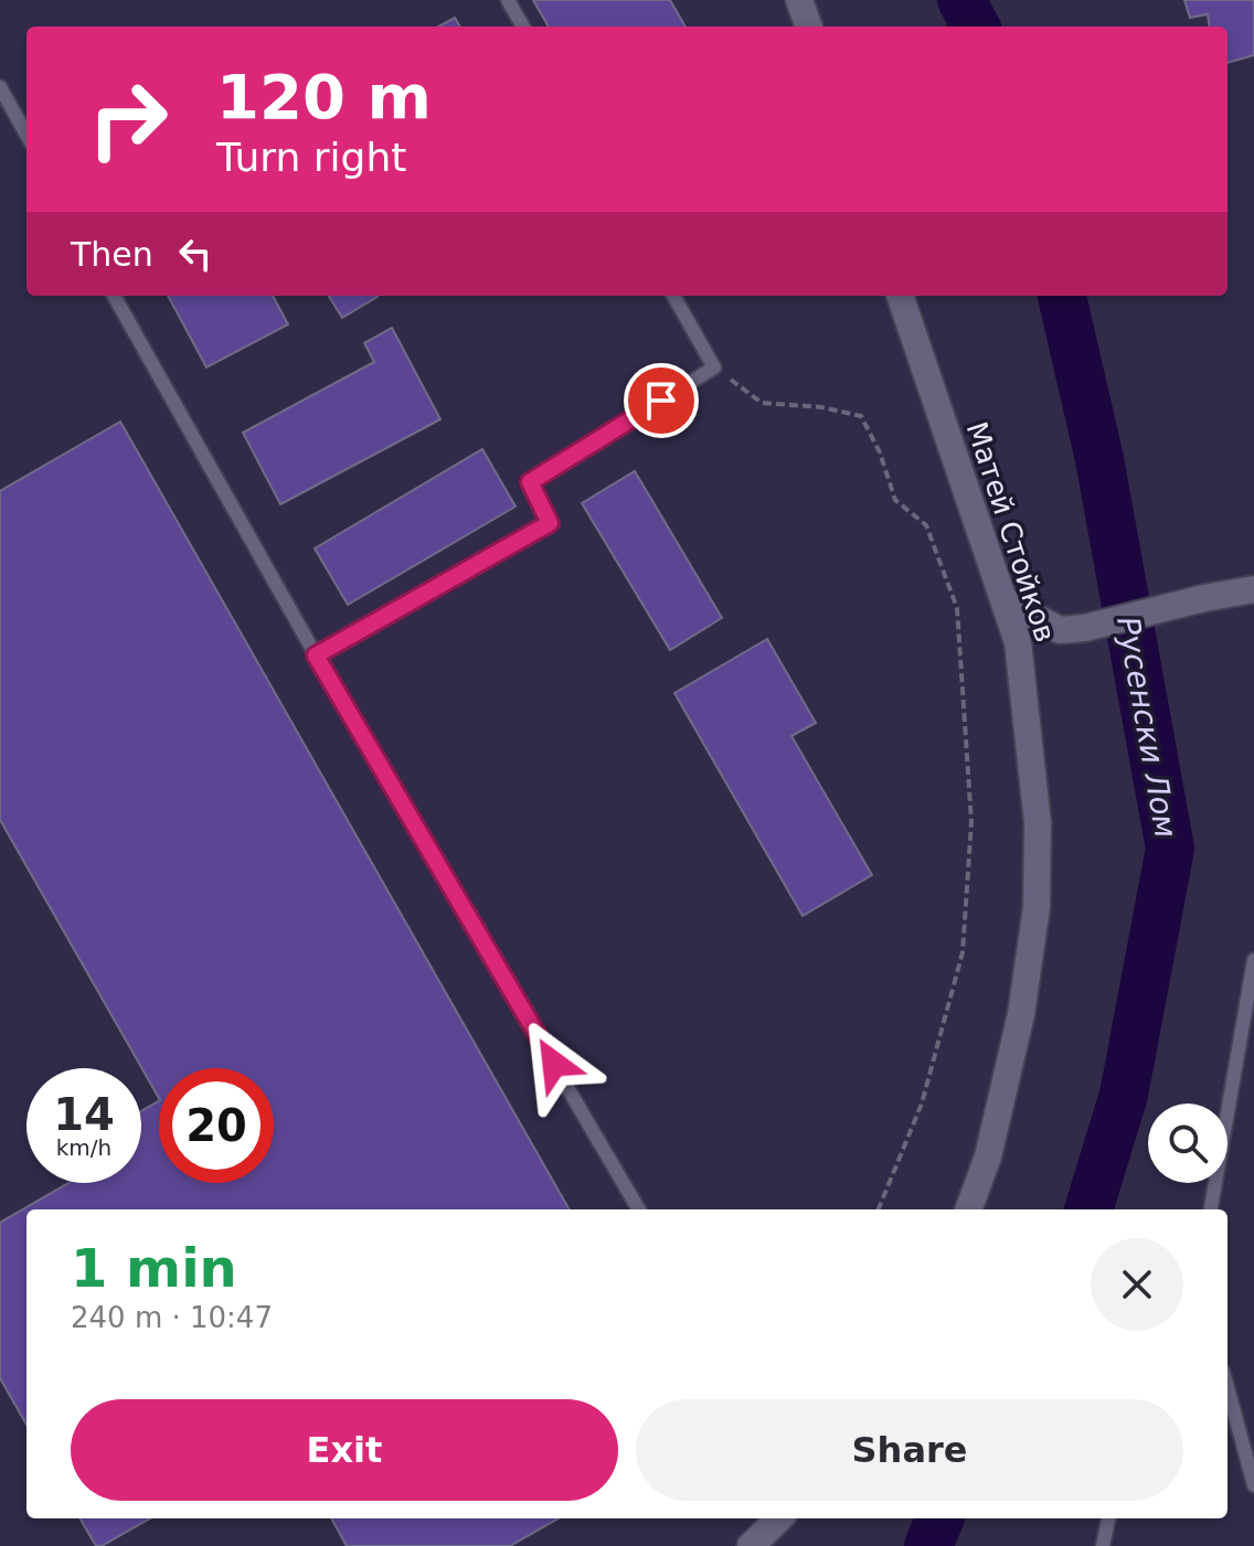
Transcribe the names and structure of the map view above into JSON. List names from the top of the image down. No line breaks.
{"streets":{"street":["Матей Стойков"]},"water":["Русенски Лом"],"page":{"turn":["120 m","Turn right"],"then":"Then","speed":"14 km/h","limit":"20","heading":["1 min","240 m · 10:47"],"buttons":["Exit","Share"]}}
